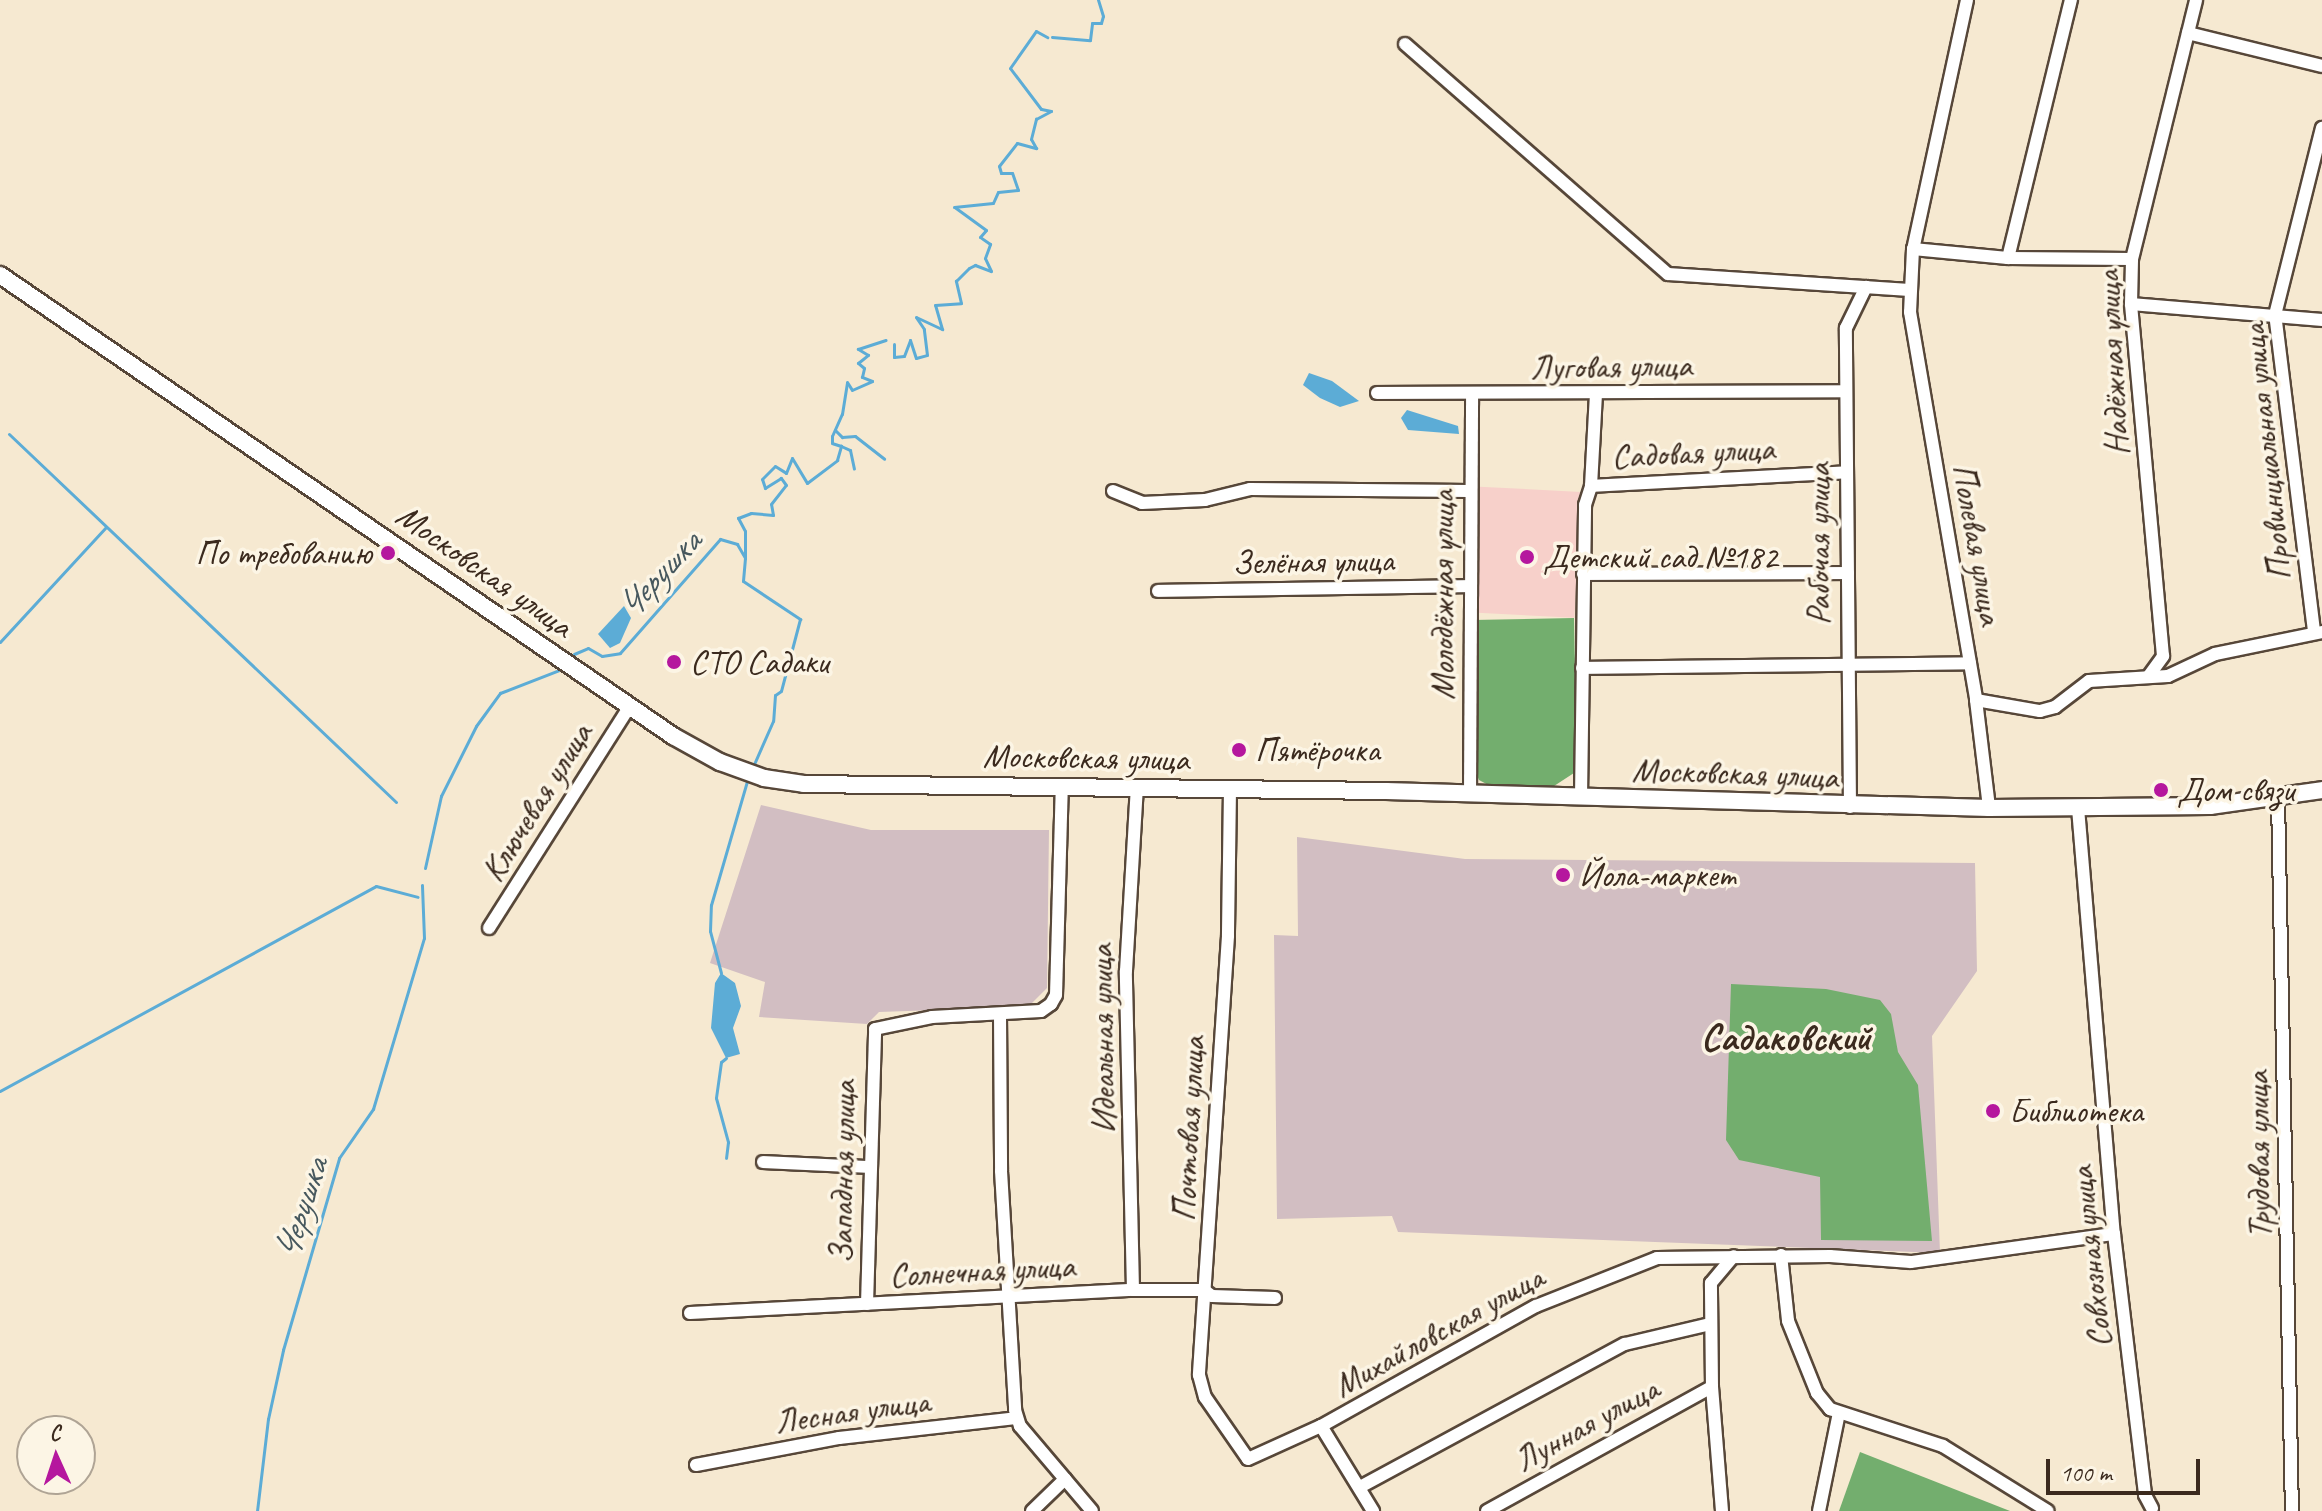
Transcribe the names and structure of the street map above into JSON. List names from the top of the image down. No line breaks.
{"streets":{"main road":["Московская улица"],"street":["Надёжная улица","Луговая улица","Садовая улица","Провинциальная улица","Рабочая улица","Полевая улица","Зелёная улица","Молодёжная улица","Ключевая улица","Идеальная улица","Почтовая улица","Трудовая улица","Западная улица","Совхозная улица","Солнечная улица","Михайловская улица","Лесная улица","Лунная улица"]},"crossings":[["Луговая улица","Рабочая улица"],["Луговая улица","Молодёжная улица"],["Садовая улица","Рабочая улица"],["Рабочая улица","Московская улица"],["Полевая улица","Московская улица"],["Зелёная улица","Молодёжная улица"],["Московская улица","Молодёжная улица"],["Московская улица","Ключевая улица"],["Московская улица","Идеальная улица"],["Московская улица","Почтовая улица"],["Московская улица","Трудовая улица"],["Московская улица","Совхозная улица"],["Идеальная улица","Солнечная улица"],["Почтовая улица","Солнечная улица"],["Почтовая улица","Михайловская улица"],["Западная улица","Солнечная улица"],["Совхозная улица","Михайловская улица"]],"districts":["Садаковский"],"water":["Черушка"],"places":["По требованию","Детский сад №182","СТО Садаки","Пятёрочка","Дом связи","Йола-маркет","Библиотека"],"scale_bar":"100 m","north":"top"}
